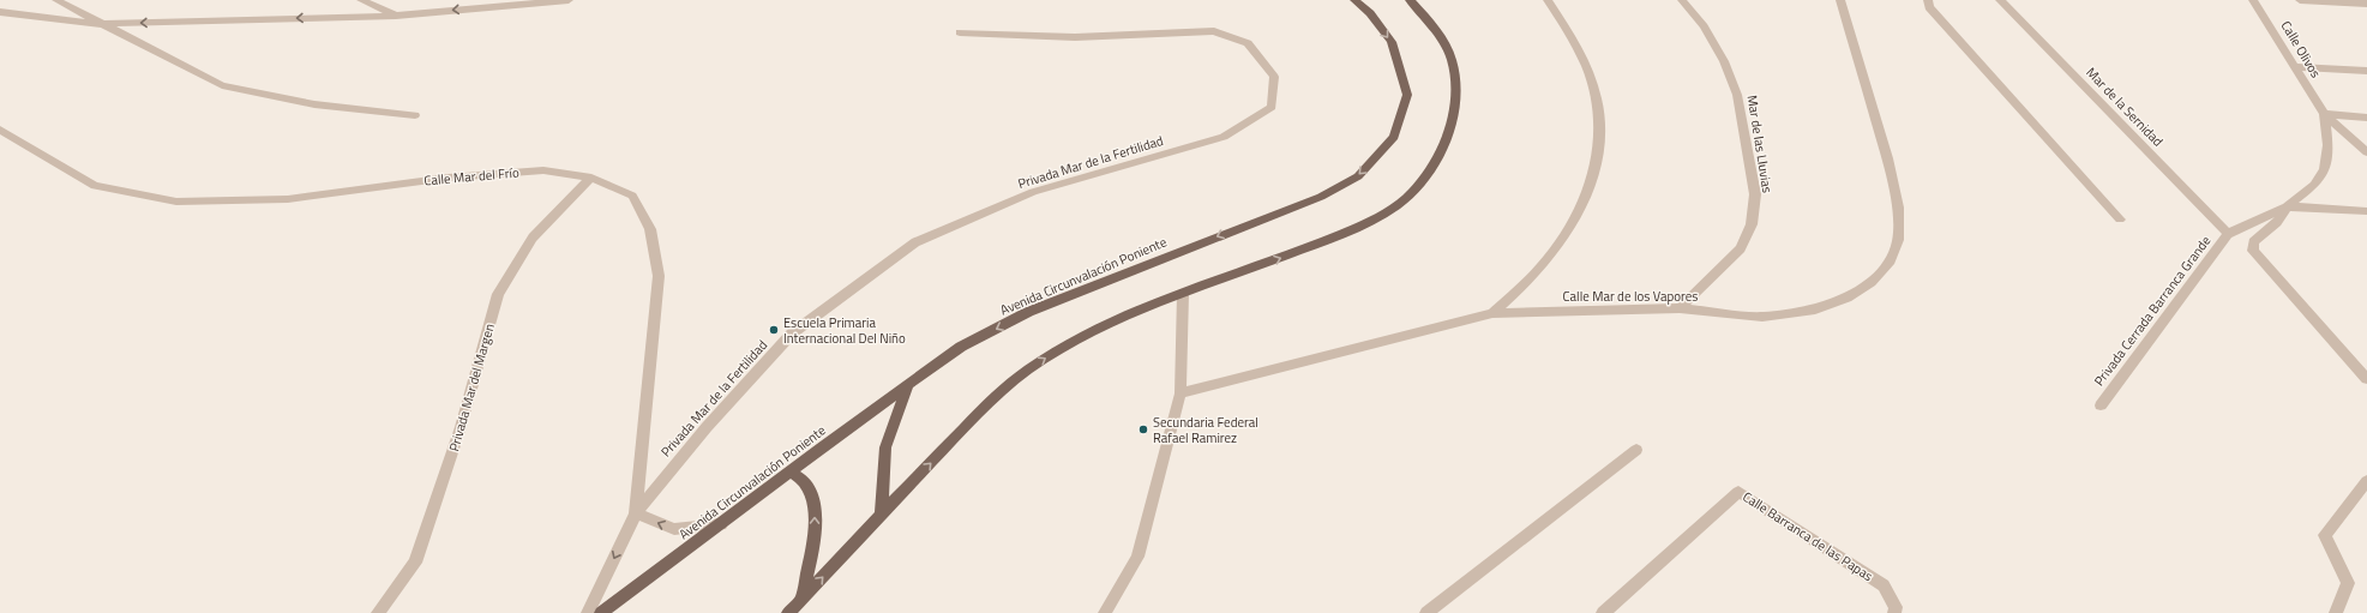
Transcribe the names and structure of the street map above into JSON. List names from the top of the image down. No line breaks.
{"streets":{"main road":["Avenida Circunvalación Poniente"],"street":["Calle Olivos","Mar de la Sernidad","Mar de las Lluvias","Privada Mar de la Fertilidad","Calle Mar del Frío","Calle Mar de los Vapores","Privada Cerrada Barranca Grande","Privada Mar del Margen","Calle Barranca de las Papas"]},"crossings":[["Mar de la Sernidad","Privada Cerrada Barranca Grande"],["Mar de las Lluvias","Calle Mar de los Vapores"],["Privada Mar de la Fertilidad","Calle Mar del Frío"],["Calle Mar del Frío","Privada Mar del Margen"]],"places":["Escuela Primaria Internacional Del Niño","Secundaria Federal Rafael Ramirez"]}
